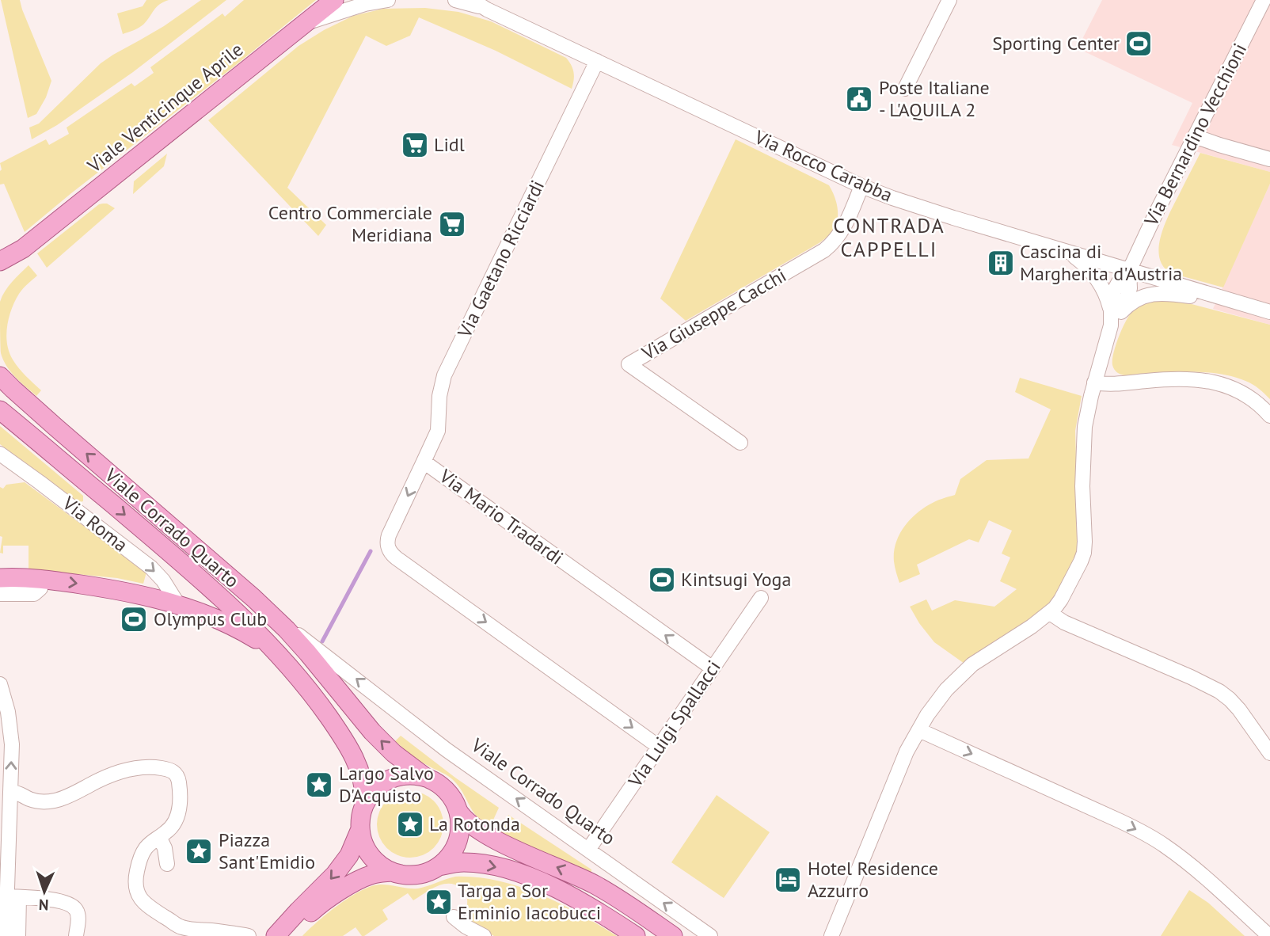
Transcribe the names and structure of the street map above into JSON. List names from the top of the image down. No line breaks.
{"streets":{"main road":["Viale Venticinque Aprile","Viale Corrado Quarto"],"street":["Via Bernardino Vecchioni","Via Rocco Carabba","Via Gaetano Ricciardi","Via Giuseppe Cacchi","Via Mario Tradardi","Via Roma","Via Luigi Spallacci"]},"crossings":[["Via Bernardino Vecchioni","Via Rocco Carabba"],["Via Rocco Carabba","Via Gaetano Ricciardi"],["Via Rocco Carabba","Via Giuseppe Cacchi"],["Via Gaetano Ricciardi","Via Mario Tradardi"],["Via Mario Tradardi","Via Luigi Spallacci"],["Viale Corrado Quarto","Via Luigi Spallacci"]],"one_way":["Via Roma"],"districts":["CONTRADA CAPPELLI"],"places":{"sports":["Sporting Center","Kintsugi Yoga","Olympus Club"],"public building":["Poste Italiane - L'AQUILA 2"],"supermarket":["Lidl","Centro Commerciale Meridiana"],"building":["Cascina di Margherita d'Austria"],"place":["Largo Salvo D'Acquisto","La Rotonda","Piazza Sant'Emidio","Targa a Sor Erminio Iacobucci"],"hotel":["Hotel Residence Azzurro"]},"north":"bottom"}
